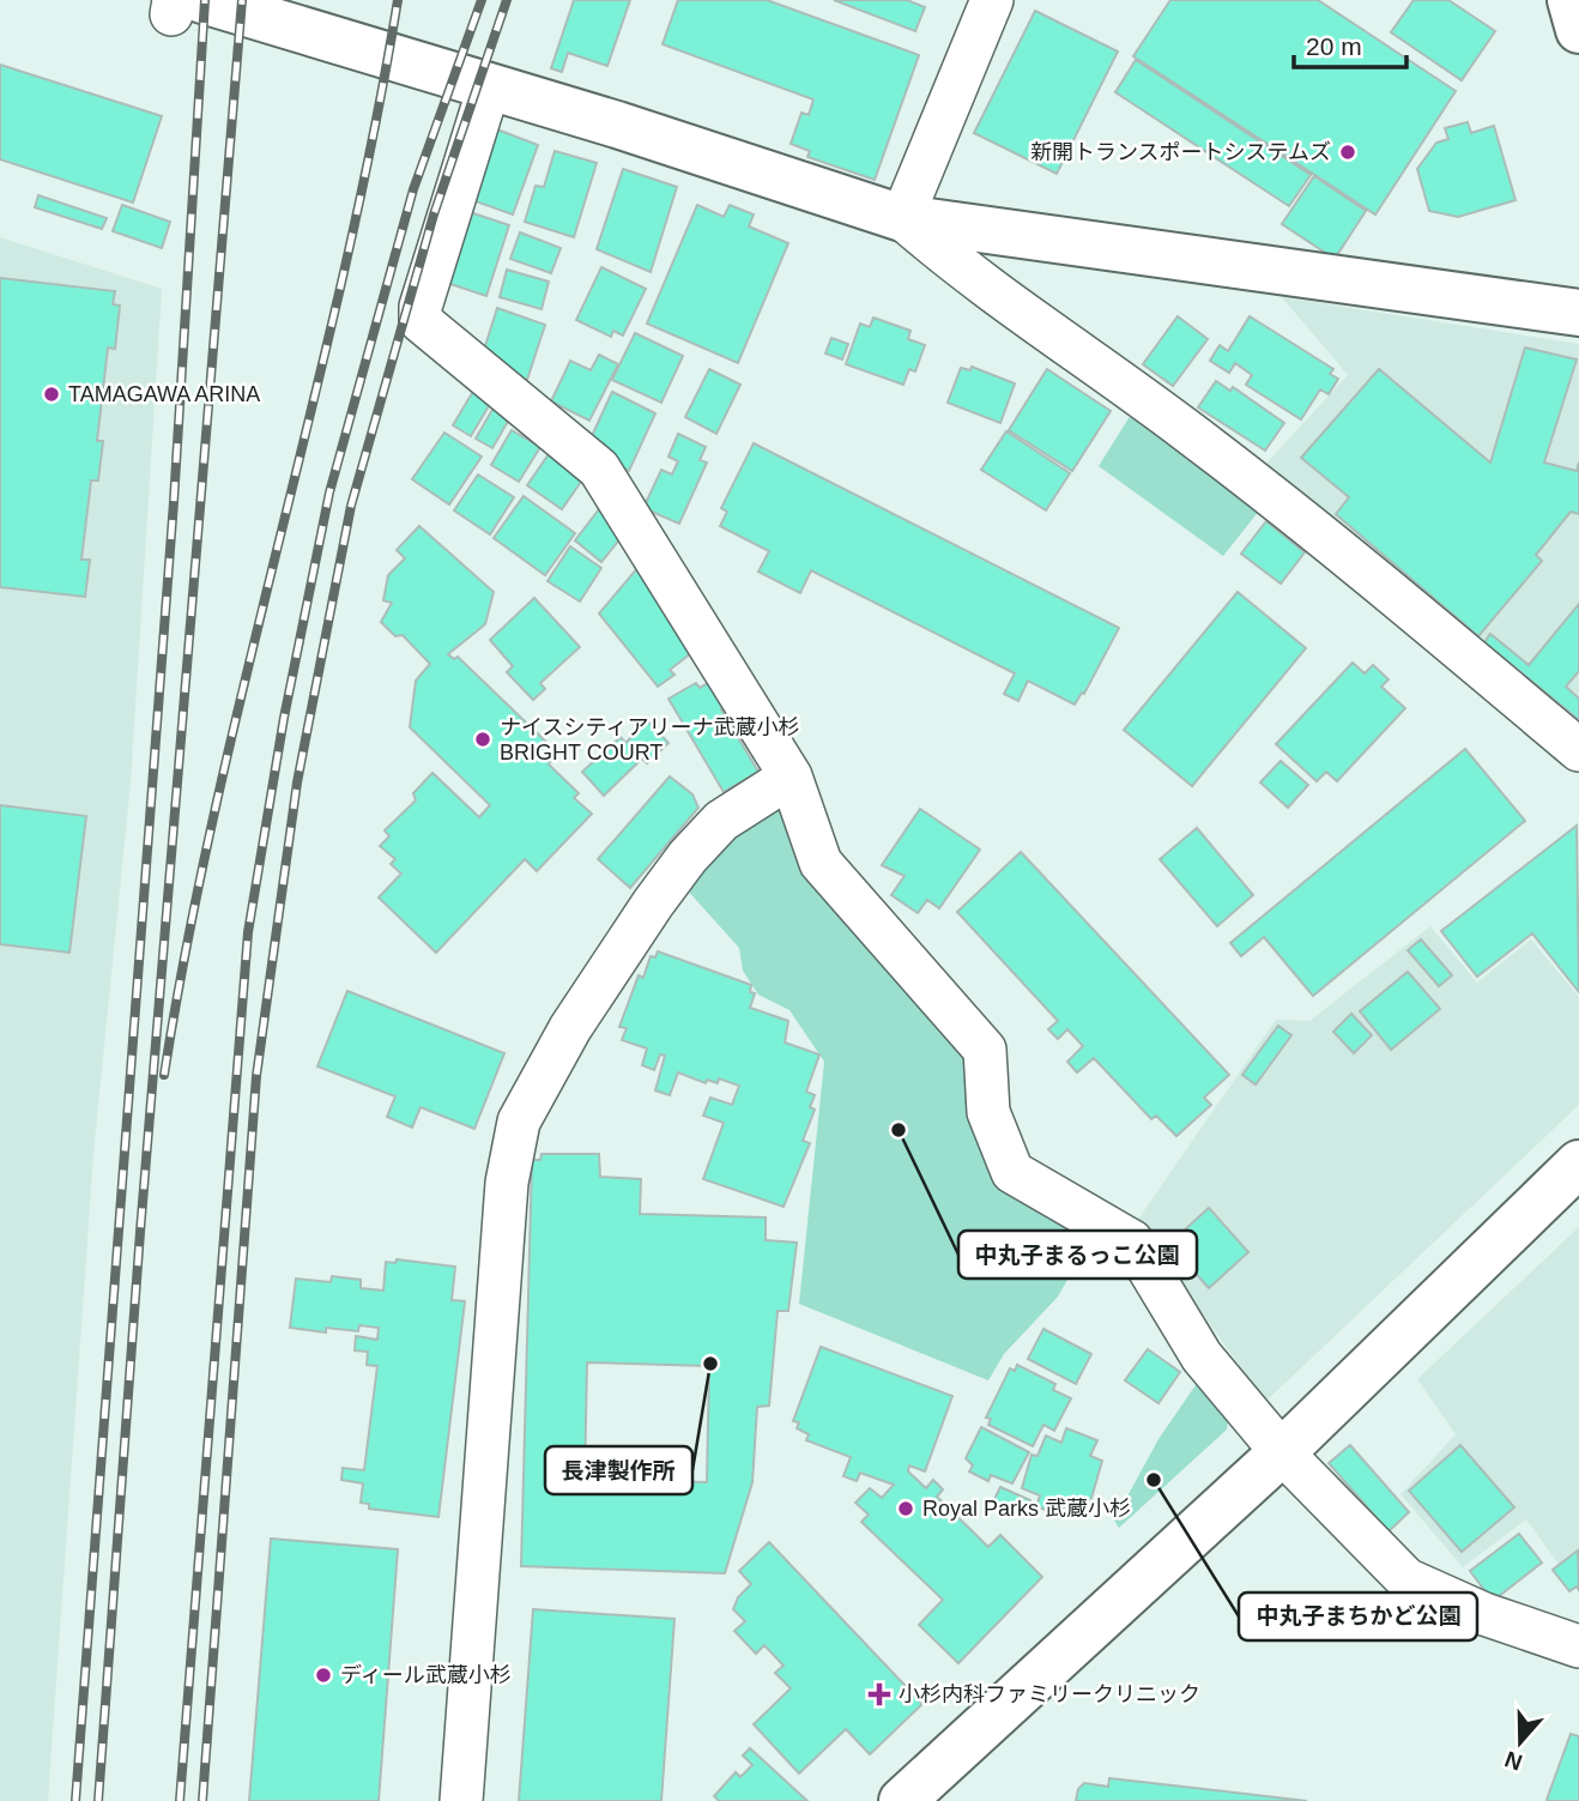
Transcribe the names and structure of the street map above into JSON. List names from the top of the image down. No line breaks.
{"places":{"other":["新開トランスポートシステムズ","TAMAGAWA ARINA","ナイスシティアリーナ武蔵小杉 BRIGHT COURT","中丸子まるっこ公園","長津製作所","中丸子まちかど公園","Royal Parks 武蔵小杉","ディール武蔵小杉"],"health":["小杉内科ファミリークリニック"]},"scale_bar":"20 m","north":"bottom"}
